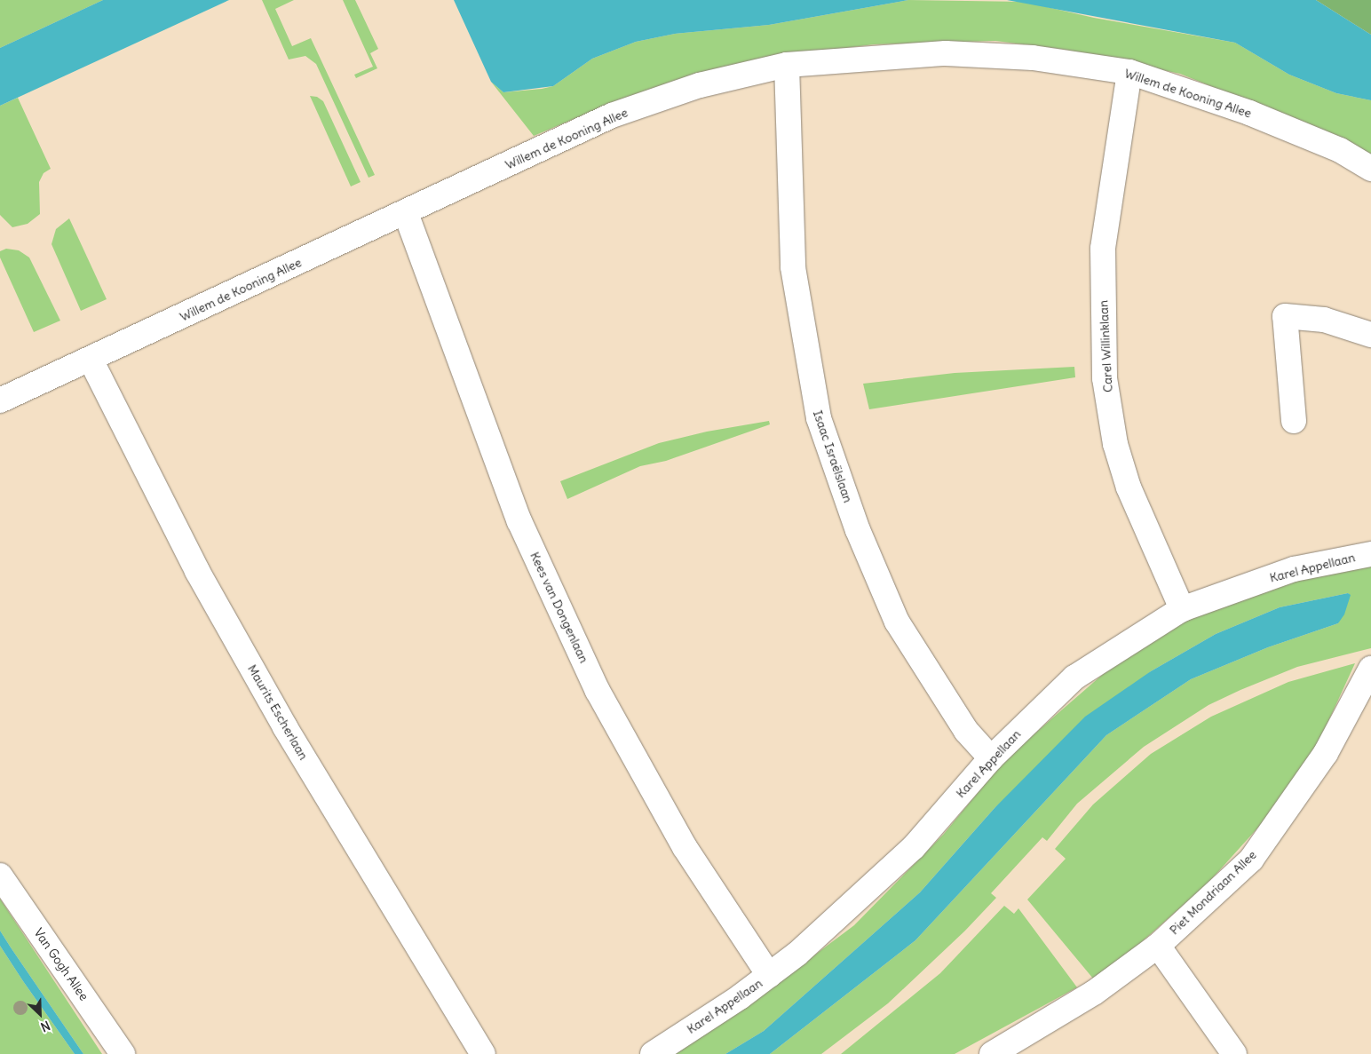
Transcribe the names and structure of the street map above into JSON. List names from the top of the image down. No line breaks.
{"streets":{"street":["Willem de Kooning Allee","Carel Willinklaan","Isaac Israëlslaan","Karel Appellaan","Kees van Dongenlaan","Maurits Escherlaan","Piet Mondriaan Allee","Van Gogh Allee"]},"crossings":[["Willem de Kooning Allee","Carel Willinklaan"],["Willem de Kooning Allee","Isaac Israëlslaan"],["Willem de Kooning Allee","Kees van Dongenlaan"],["Willem de Kooning Allee","Maurits Escherlaan"],["Carel Willinklaan","Karel Appellaan"],["Isaac Israëlslaan","Karel Appellaan"],["Karel Appellaan","Kees van Dongenlaan"]],"north":"bottom right"}
